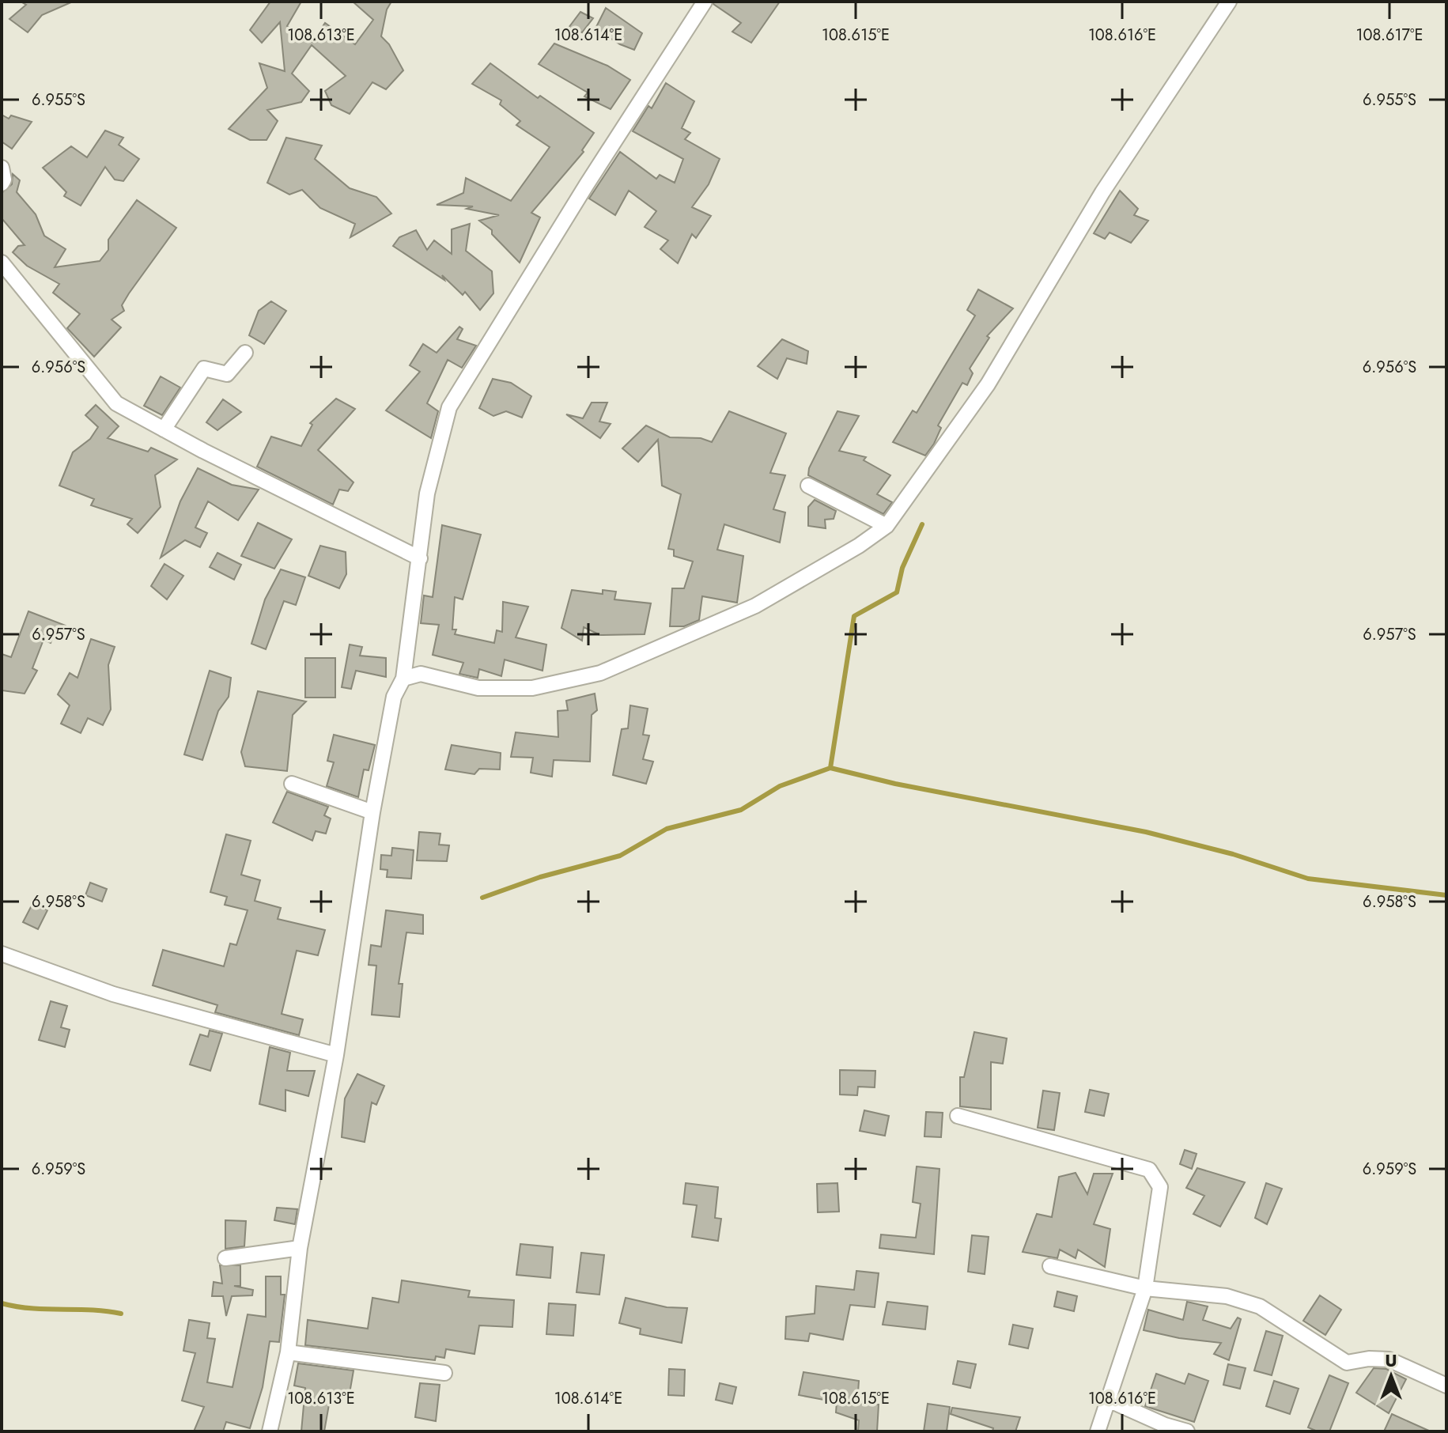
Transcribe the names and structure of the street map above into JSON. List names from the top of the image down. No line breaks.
{"north":"top","coordinates":["108.613°E","108.614°E","108.615°E","108.616°E","108.617°E","6.955°S","6.956°S","6.957°S","6.958°S","6.959°S"]}
